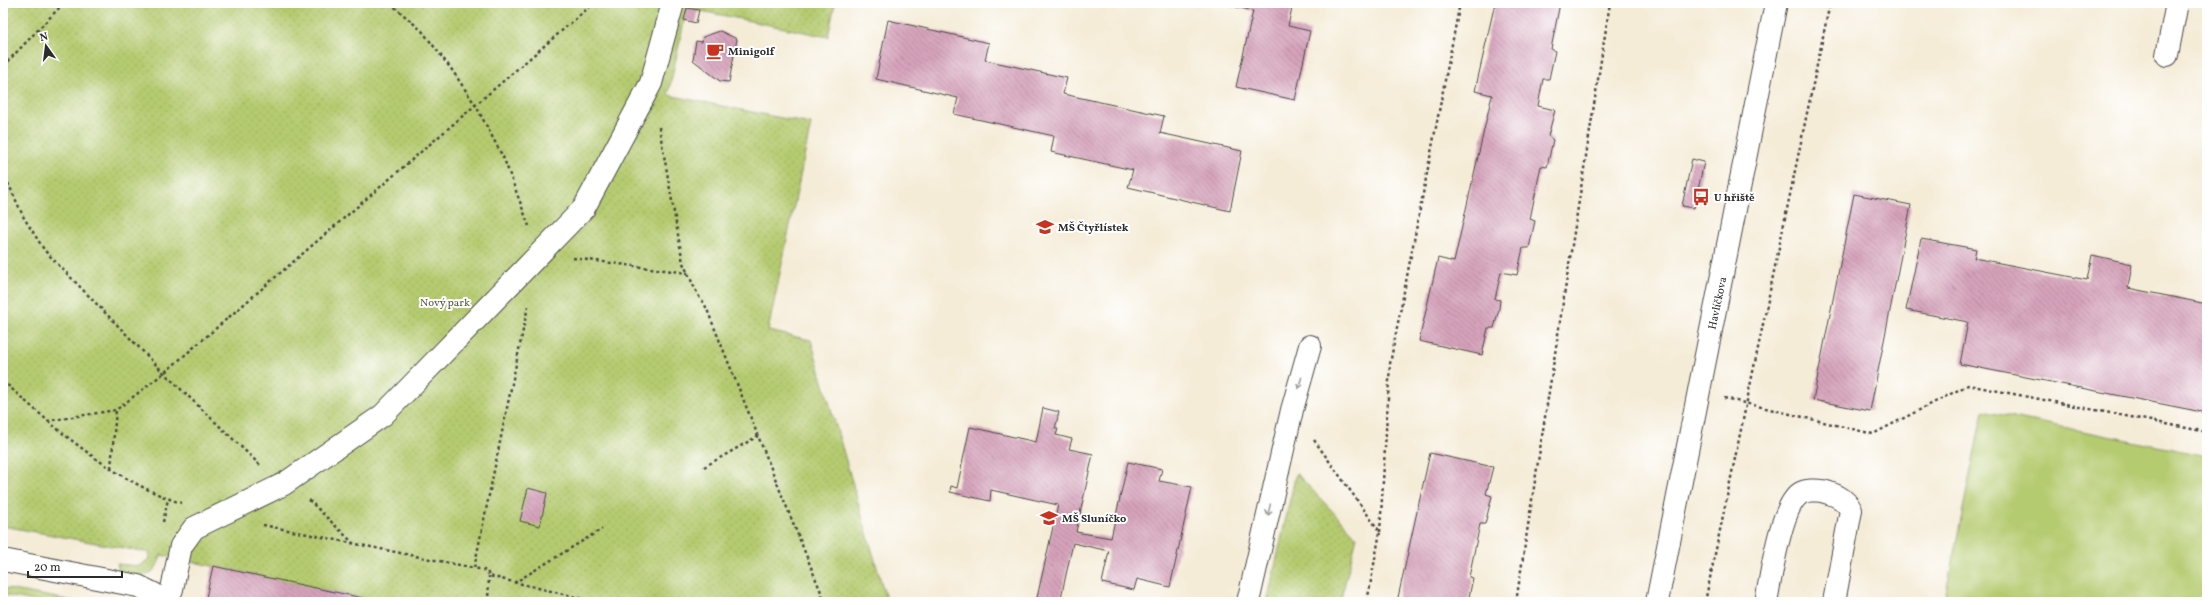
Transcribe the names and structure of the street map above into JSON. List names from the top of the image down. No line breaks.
{"streets":{"street":["Havlíčkova"]},"parks":["Nový park"],"places":{"cafe":["Minigolf"],"bus stop":["U hřiště"],"school or university":["MŠ Čtyřlístek","MŠ Sluníčko"]},"scale_bar":"20 m","north":"top"}
